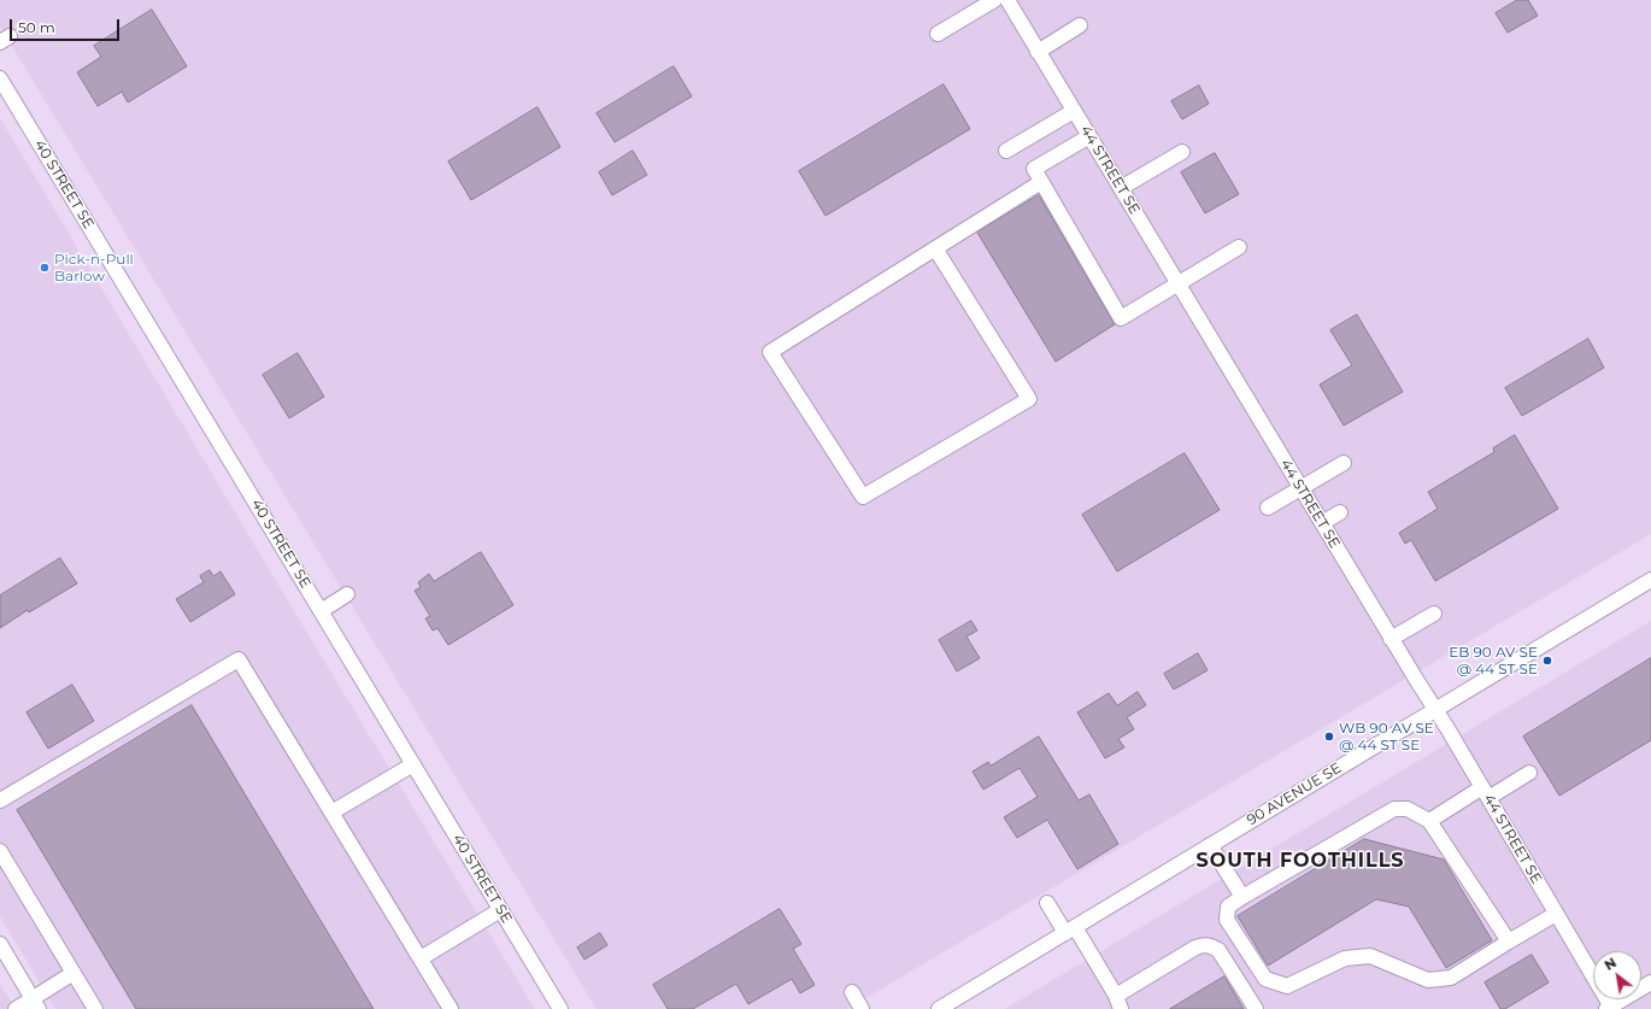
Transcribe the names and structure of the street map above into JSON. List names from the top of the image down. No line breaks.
{"streets":{"street":["44 STREET SE","40 STREET SE","90 AVENUE SE"]},"crossings":[["44 STREET SE","90 AVENUE SE"]],"districts":["SOUTH FOOTHILLS"],"places":["Pick-n-Pull Barlow","EB 90 AV SE @ 44 ST SE","WB 90 AV SE @ 44 ST SE"],"scale_bar":"50 m","north":"top left"}
